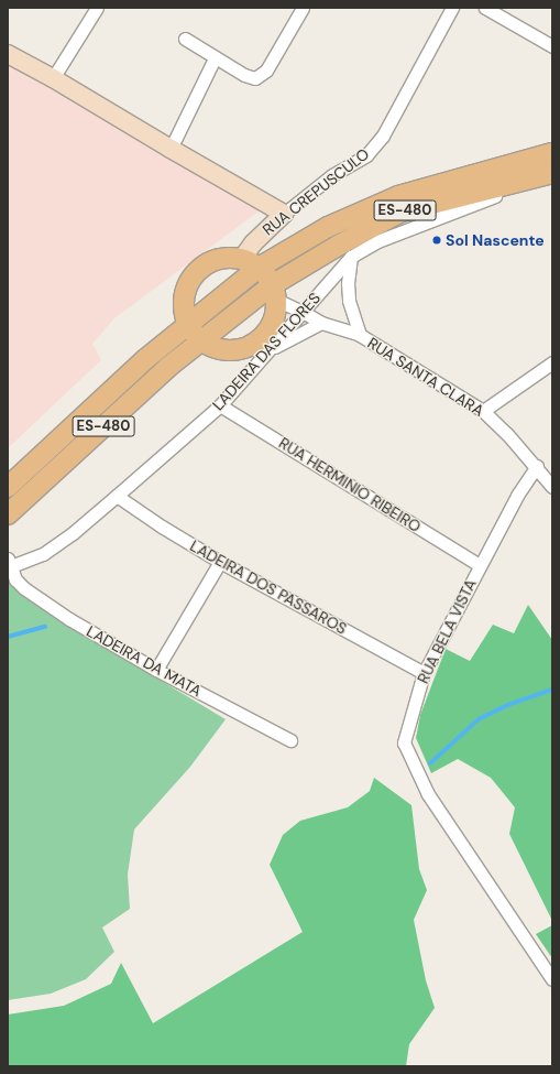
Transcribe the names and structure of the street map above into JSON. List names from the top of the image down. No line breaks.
{"streets":{"main road":["ES-480"],"street":["RUA CREPUSCULO","LADEIRA DAS FLORES","RUA SANTA CLARA","RUA HERMINIO RIBEIRO","LADEIRA DOS PASSAROS","RUA BELA VISTA","LADEIRA DA MATA"]},"crossings":[["RUA CREPUSCULO","ES-480"],["ES-480","LADEIRA DAS FLORES"],["ES-480","RUA SANTA CLARA"],["LADEIRA DAS FLORES","RUA SANTA CLARA"],["LADEIRA DAS FLORES","RUA HERMINIO RIBEIRO"],["LADEIRA DAS FLORES","LADEIRA DOS PASSAROS"],["LADEIRA DAS FLORES","LADEIRA DA MATA"],["RUA SANTA CLARA","RUA BELA VISTA"],["RUA HERMINIO RIBEIRO","RUA BELA VISTA"],["LADEIRA DOS PASSAROS","RUA BELA VISTA"]],"places":["Sol Nascente"]}
